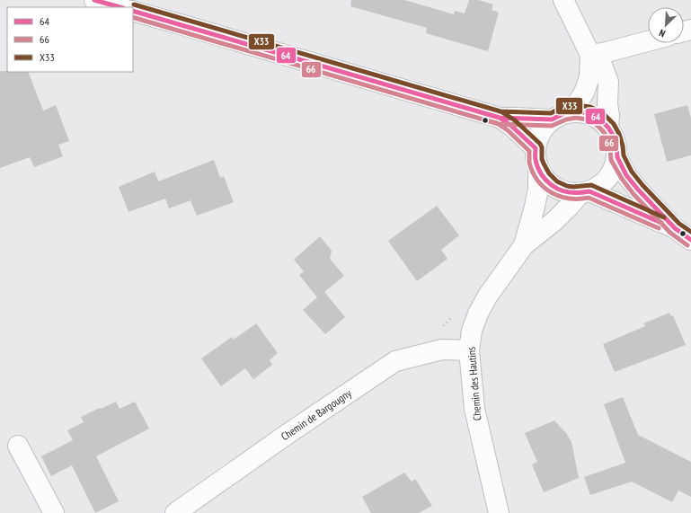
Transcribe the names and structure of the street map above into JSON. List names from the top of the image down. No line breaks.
{"streets":{"street":["Chemin des Hautins","Chemin de Bargougny"]},"crossings":[["Chemin des Hautins","Chemin de Bargougny"]],"lines":["transit line 64","transit line X33","transit line 66"],"legend":["64","66","X33"],"north":"bottom left"}
